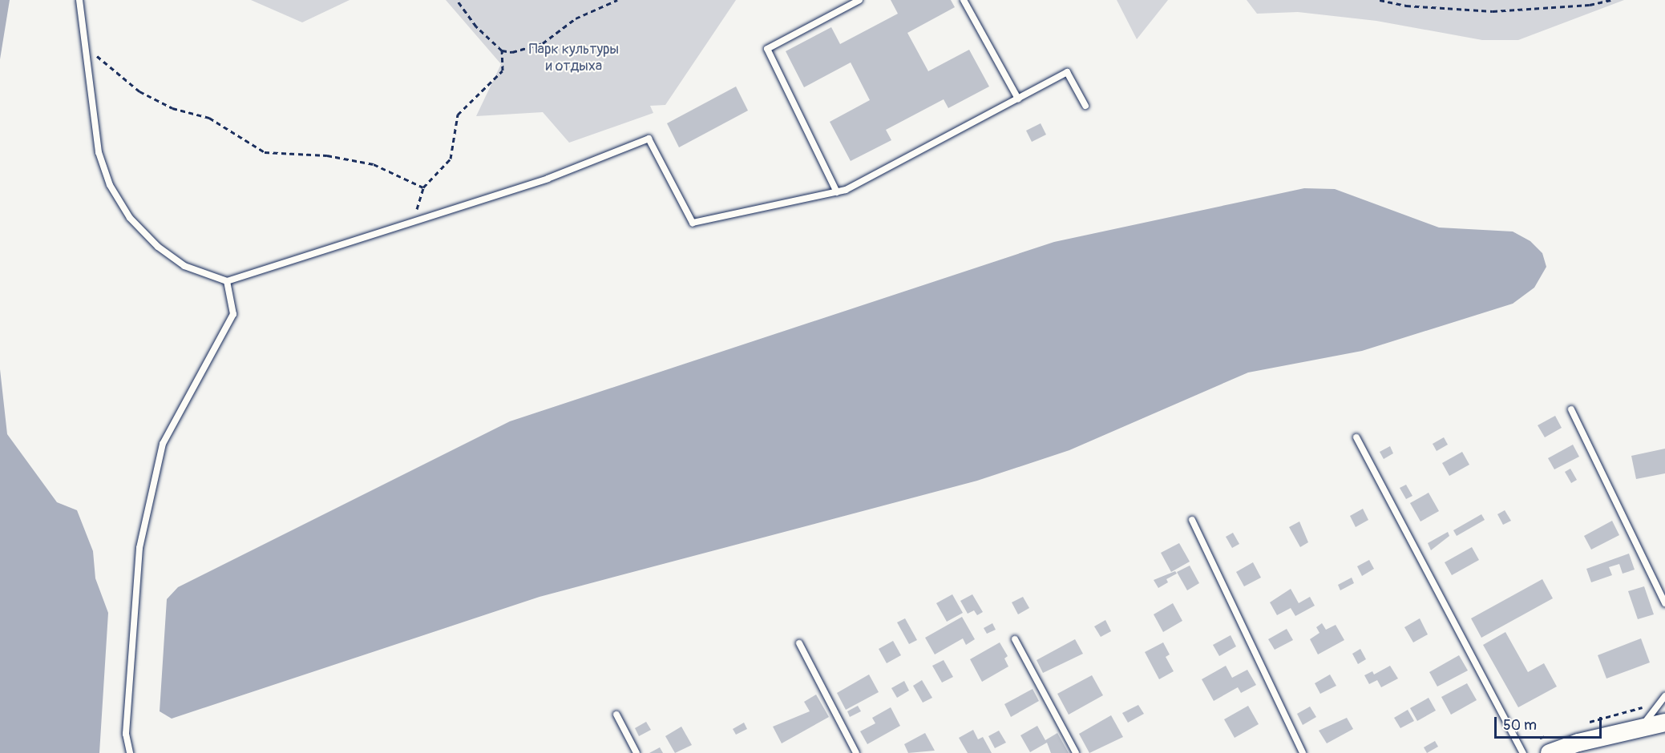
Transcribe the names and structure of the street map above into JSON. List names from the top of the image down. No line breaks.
{"parks":["Парк культуры и отдыха"],"scale_bar":"50 m"}
